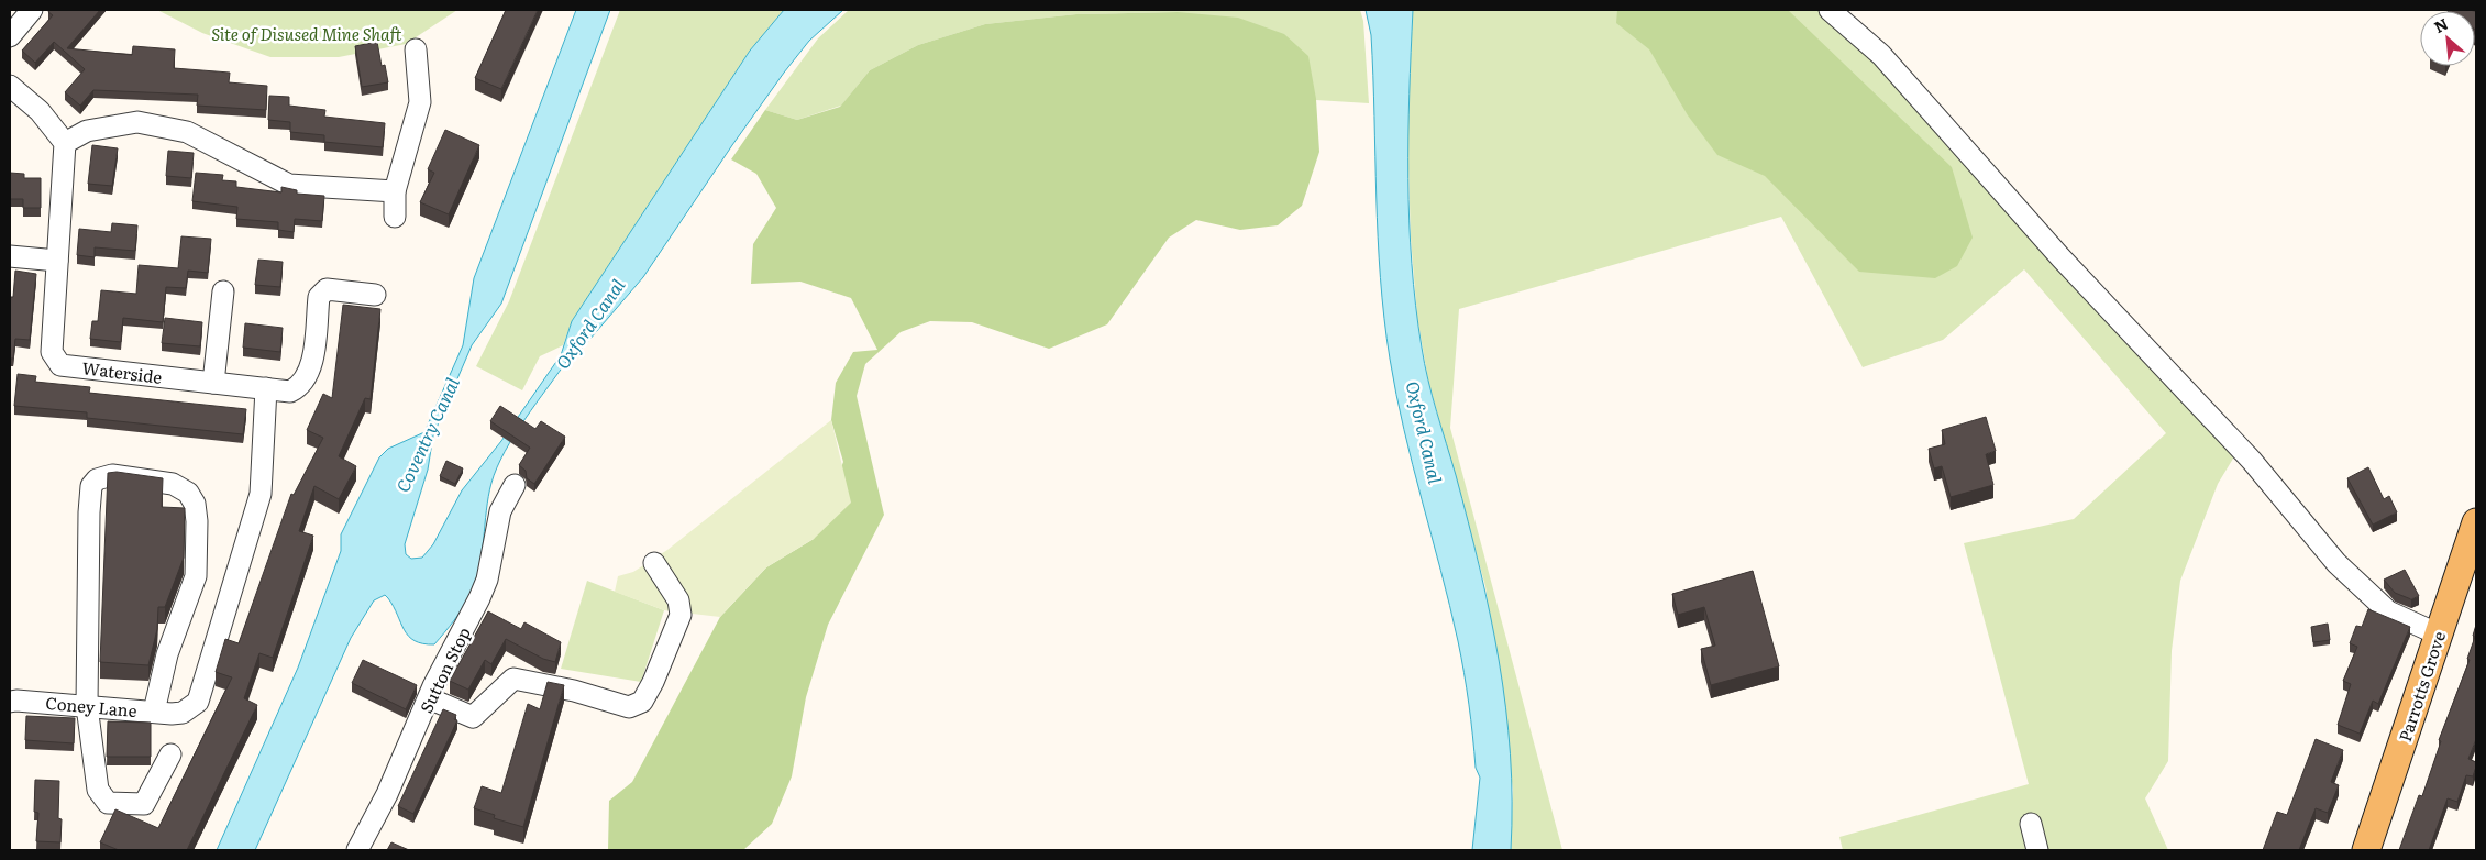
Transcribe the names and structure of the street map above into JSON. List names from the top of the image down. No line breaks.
{"streets":{"main road":["Parrotts Grove"],"street":["Waterside","Sutton Stop","Coney Lane"]},"water":["Oxford Canal","Coventry Canal"],"parks":["Site of Disused Mine Shaft"],"north":"top left"}
